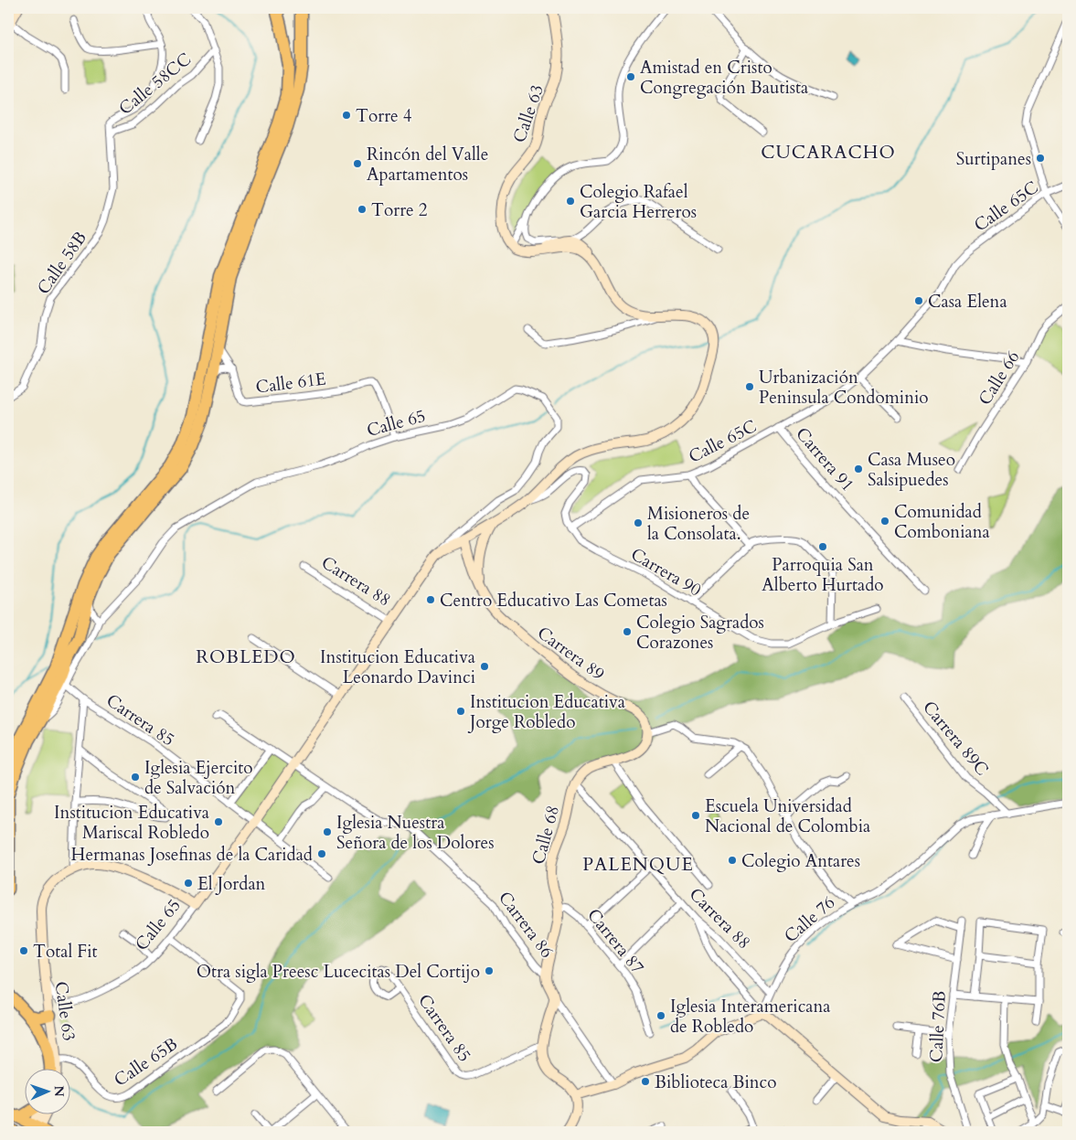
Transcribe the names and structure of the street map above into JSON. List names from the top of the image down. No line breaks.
{"streets":{"main road":["Calle 63","Calle 65","Carrera 89","Calle 68","Carrera 86"],"street":["Calle 58CC","Calle 65C","Calle 58B","Calle 66","Calle 61E","Carrera 91","Carrera 90","Carrera 88","Carrera 85","Carrera 89C","Calle 76","Carrera 87","Calle 76B","Calle 65B"]},"crossings":[["Calle 58CC","Calle 58B"],["Calle 63","Calle 65"],["Calle 63","Calle 65B"],["Calle 65C","Carrera 91"],["Calle 65C","Carrera 90"],["Calle 61E","Calle 65"],["Calle 65","Carrera 88"],["Calle 65","Carrera 89"],["Calle 65","Carrera 85"],["Calle 65","Carrera 86"],["Calle 65","Calle 65B"],["Carrera 88","Calle 68"],["Carrera 88","Calle 76"],["Carrera 89C","Calle 76"],["Calle 68","Carrera 86"],["Calle 68","Carrera 87"]],"districts":["CUCARACHO","ROBLEDO","PALENQUE"],"places":["Amistad en Cristo Congregación Bautista","Torre 4","Surtipanes","Rincón del Valle Apartamentos","Colegio Rafael Garcia Herreros","Torre 2","Casa Elena","Urbanización Peninsula Condominio","Casa Museo Salsipuedes","Comunidad Comboniana","Misioneros de la Consolata.","Parroquia San Alberto Hurtado","Centro Educativo Las Cometas","Colegio Sagrados Corazones","Institucion Educativa Leonardo Davinci","Institucion Educativa Jorge Robledo","Iglesia Ejercito de Salvación","Escuela Universidad Nacional de Colombia","Institucion Educativa Mariscal Robledo","Iglesia Nuestra Señora de los Dolores","Hermanas Josefinas de la Caridad","Colegio Antares","El Jordan","Total Fit","Otra sigla Preesc Lucecitas Del Cortijo","Iglesia Interamericana de Robledo","Biblioteca Binco"],"north":"right"}
